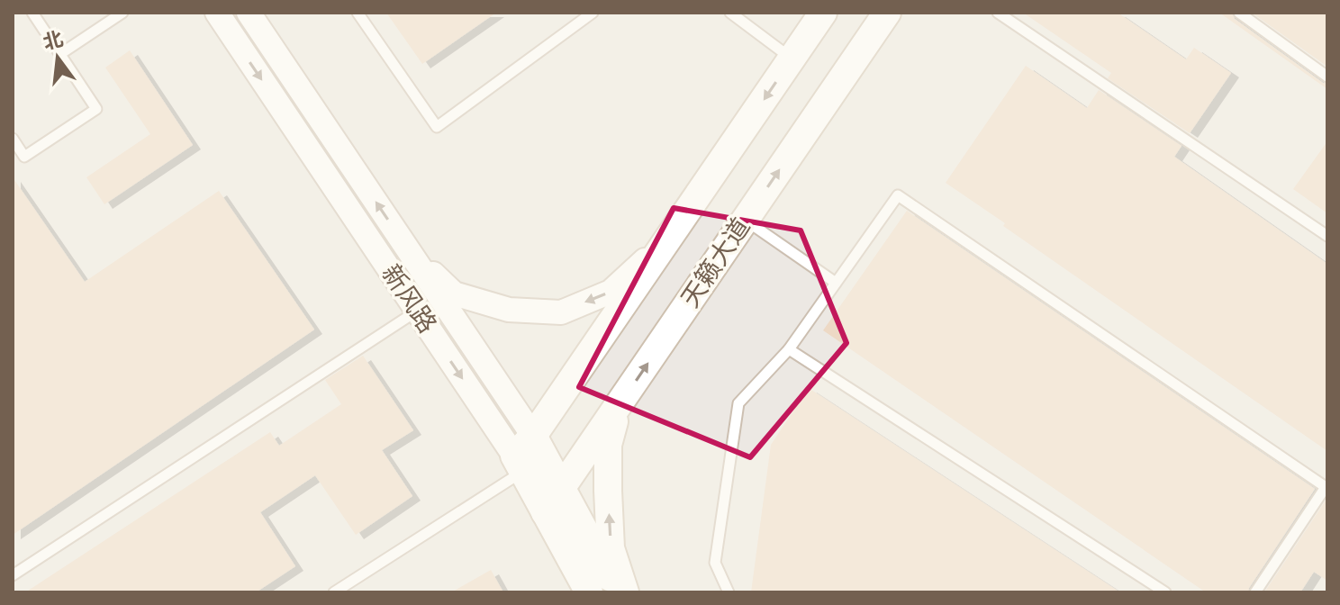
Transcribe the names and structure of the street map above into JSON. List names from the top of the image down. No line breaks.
{"streets":{"main road":["天籁大道","新风路"]},"crossings":[["天籁大道","新风路"]],"north":"top"}
